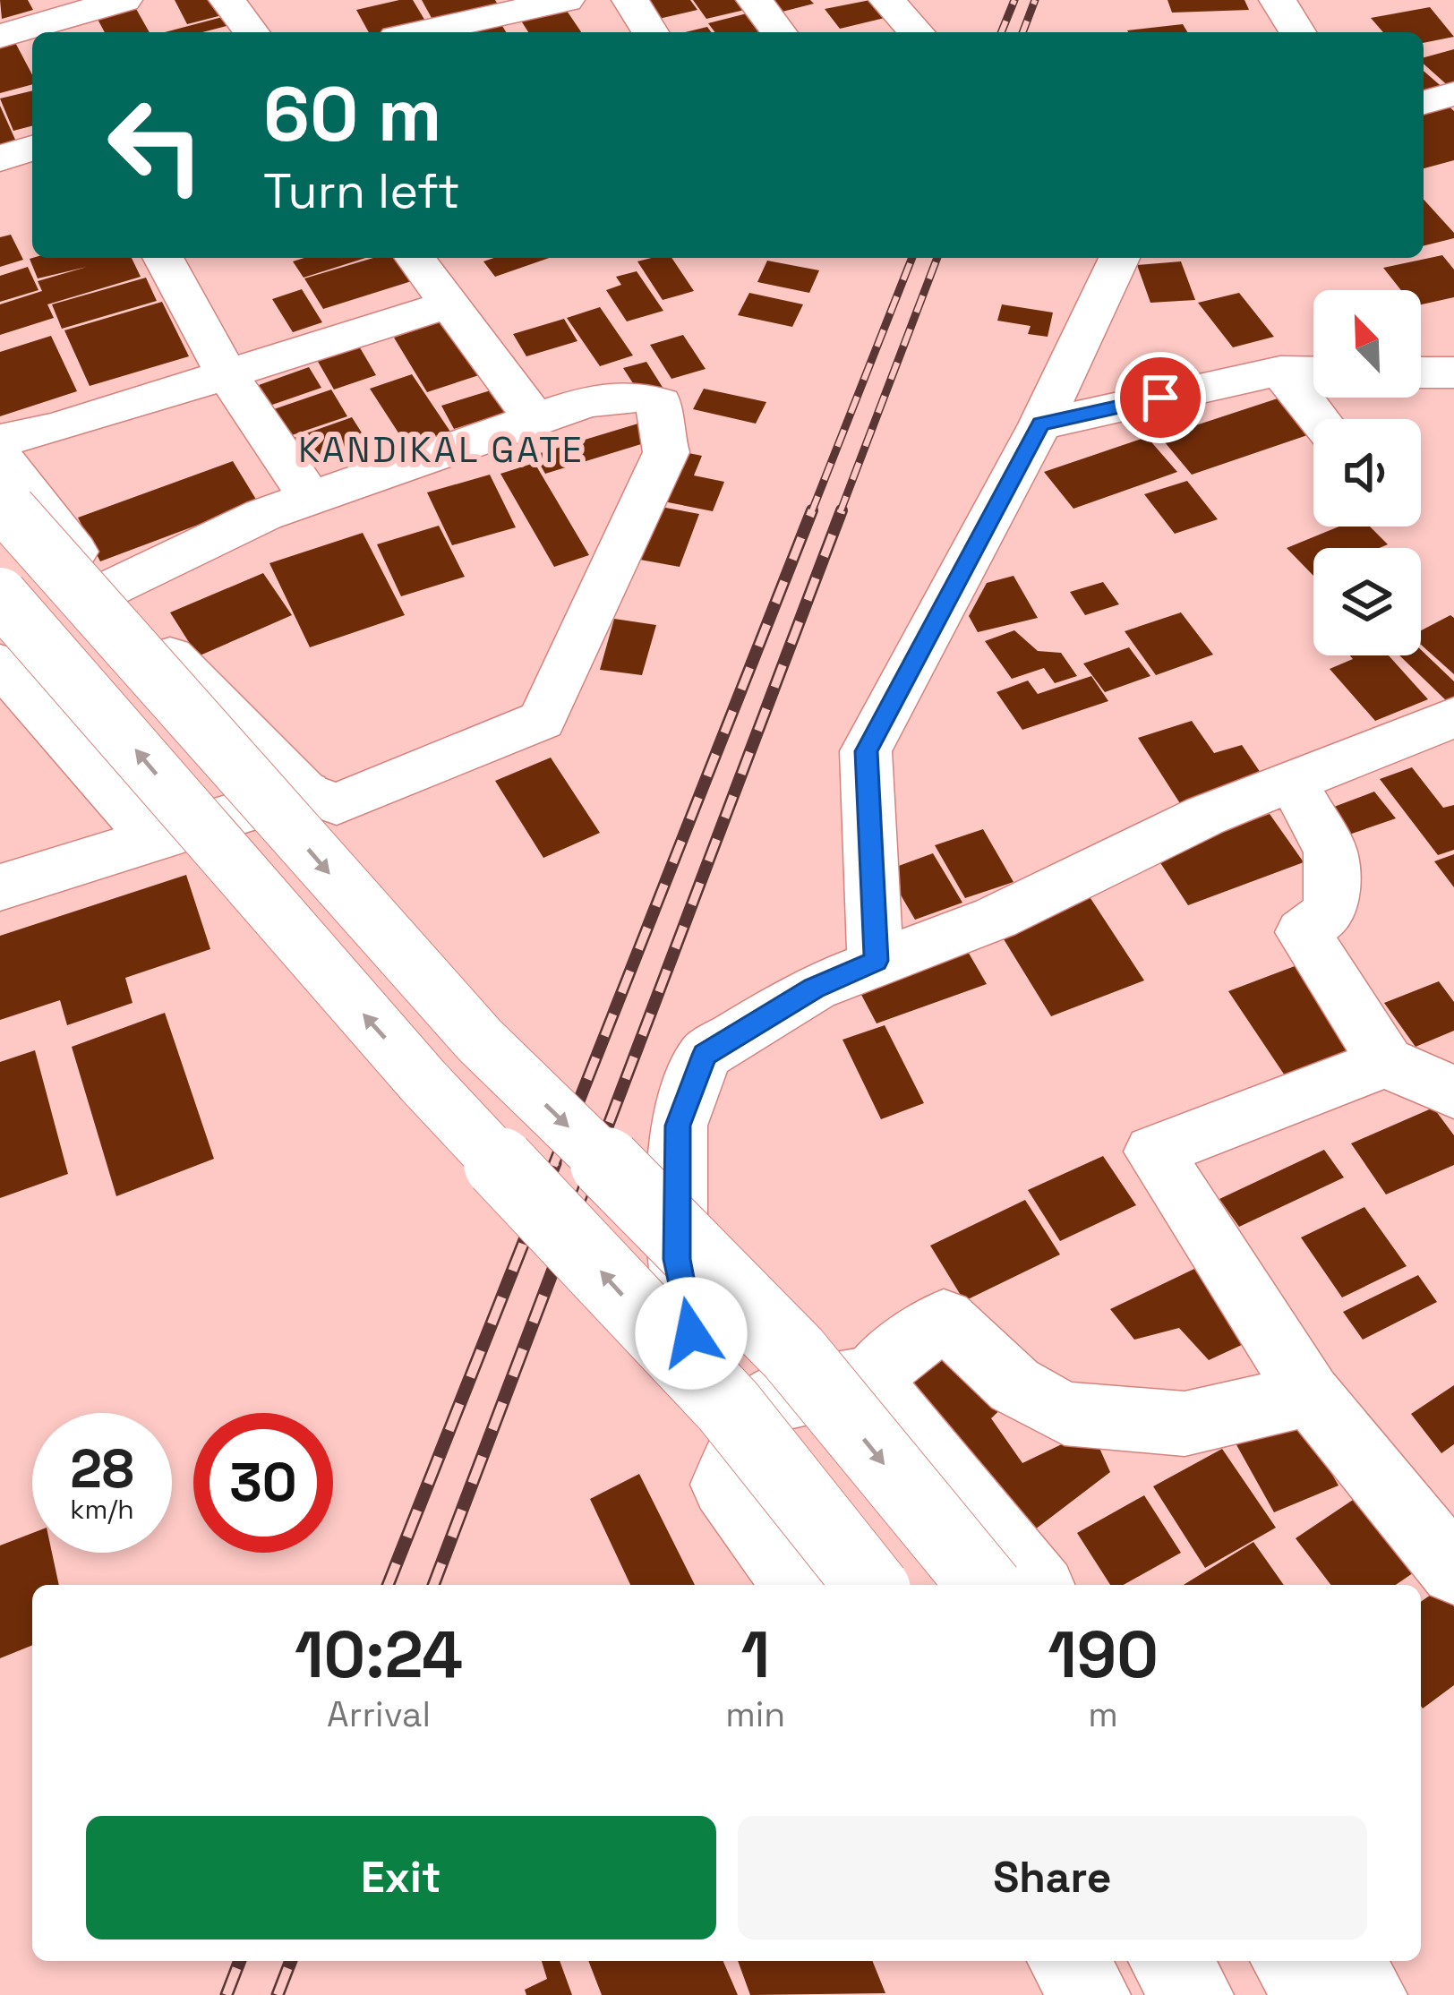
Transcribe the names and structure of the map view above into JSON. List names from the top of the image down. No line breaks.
{"districts":["KANDIKAL GATE"],"north":"top left","page":{"turn":["60 m","Turn left"],"speed":"28 km/h","limit":"30","eta":["10:24","Arrival","1","min","190","m"],"buttons":["Exit","Share"]}}
